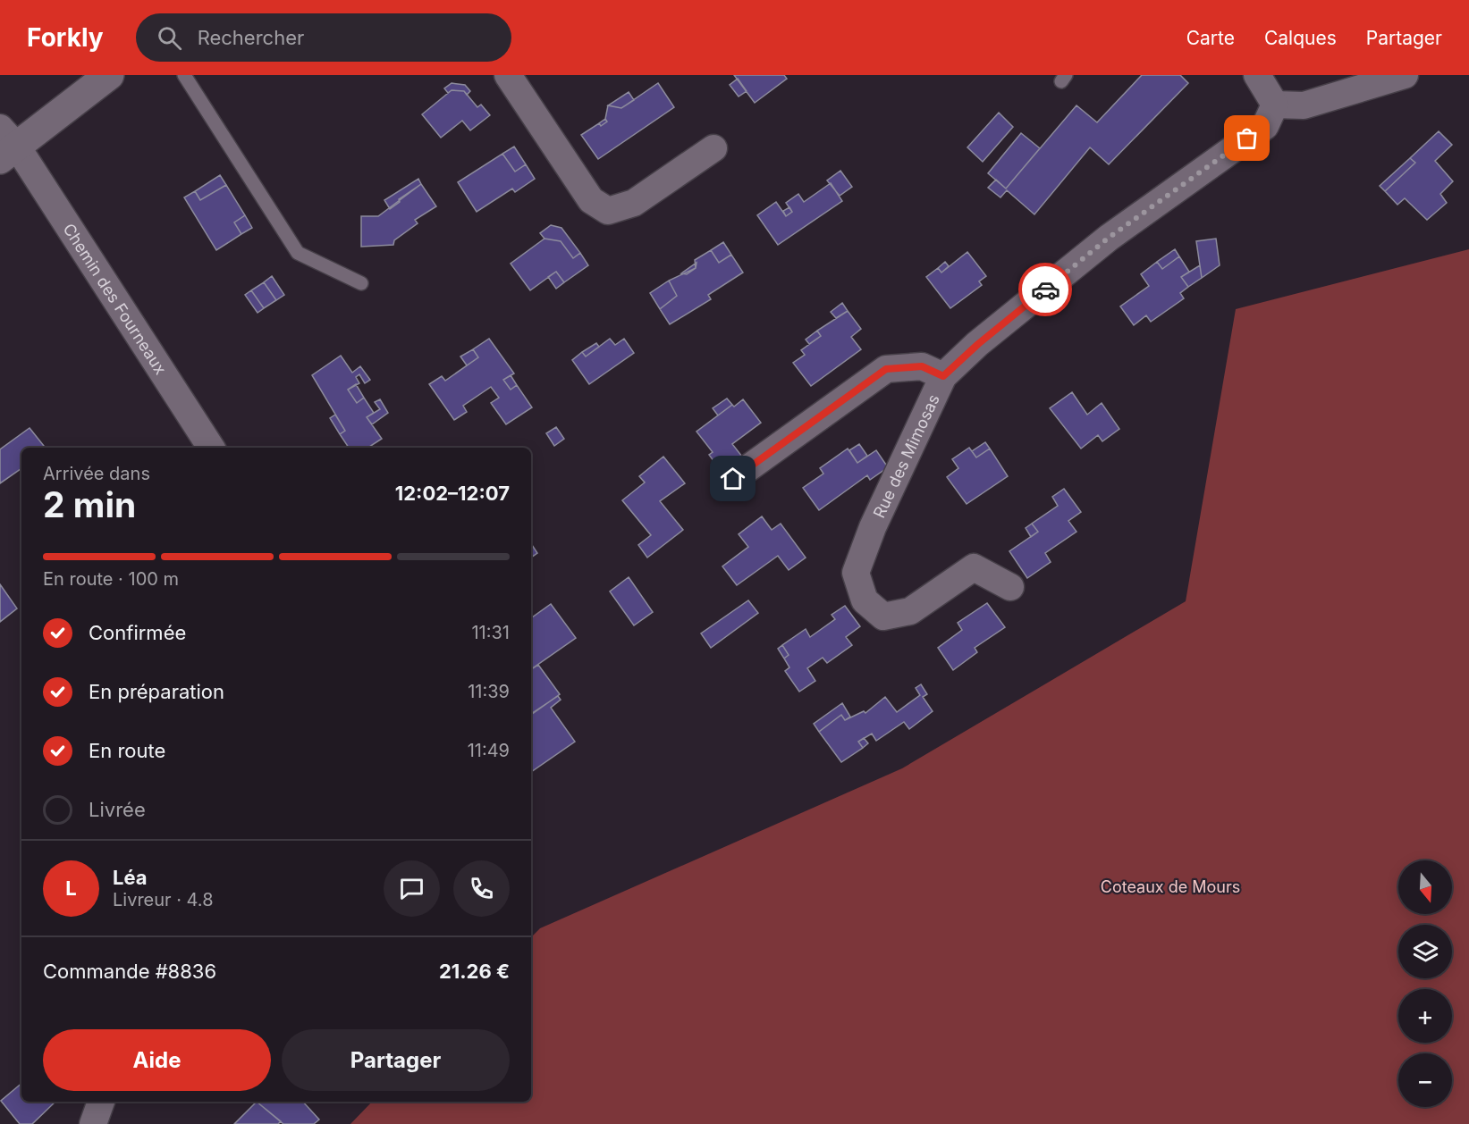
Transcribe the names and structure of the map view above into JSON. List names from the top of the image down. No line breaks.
{"streets":{"street":["Chemin des Fourneaux","Rue des Mimosas"]},"parks":["Coteaux de Mours"],"north":"bottom","page":{"header":"Forkly","search":"Rechercher","nav":["Carte","Calques","Partager"],"heading":["2 min","Arrivée dans","12:02–12:07"],"panel":["Léa","Livreur · 4.8","Commande #8836","21.26 €"],"bar":"En route · 100 m","list":[["Confirmée","11:31"],["En préparation","11:39"],["En route","11:49"],"Livrée"],"map_buttons":["+","−"],"round":"L","buttons":["Aide","Partager"]}}
